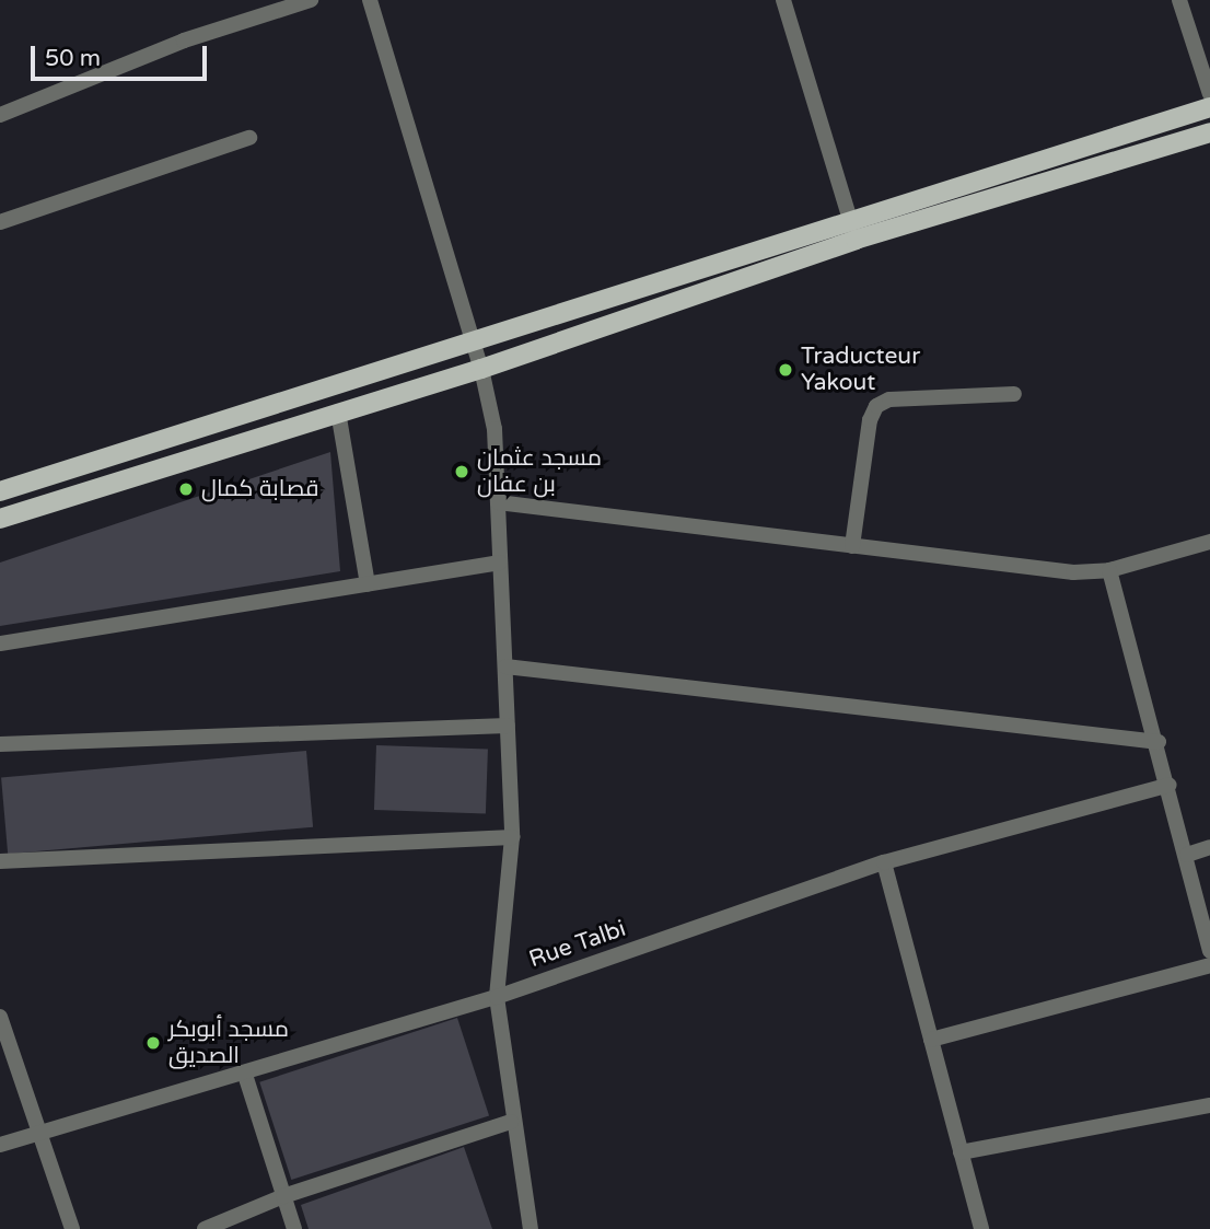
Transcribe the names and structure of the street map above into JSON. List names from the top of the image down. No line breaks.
{"streets":{"street":["Rue Talbi"]},"places":["Traducteur Yakout","مسجد عثمان بن عفان","قصابة كمال","مسجد أبوبكر الصديق"],"scale_bar":"50 m"}
